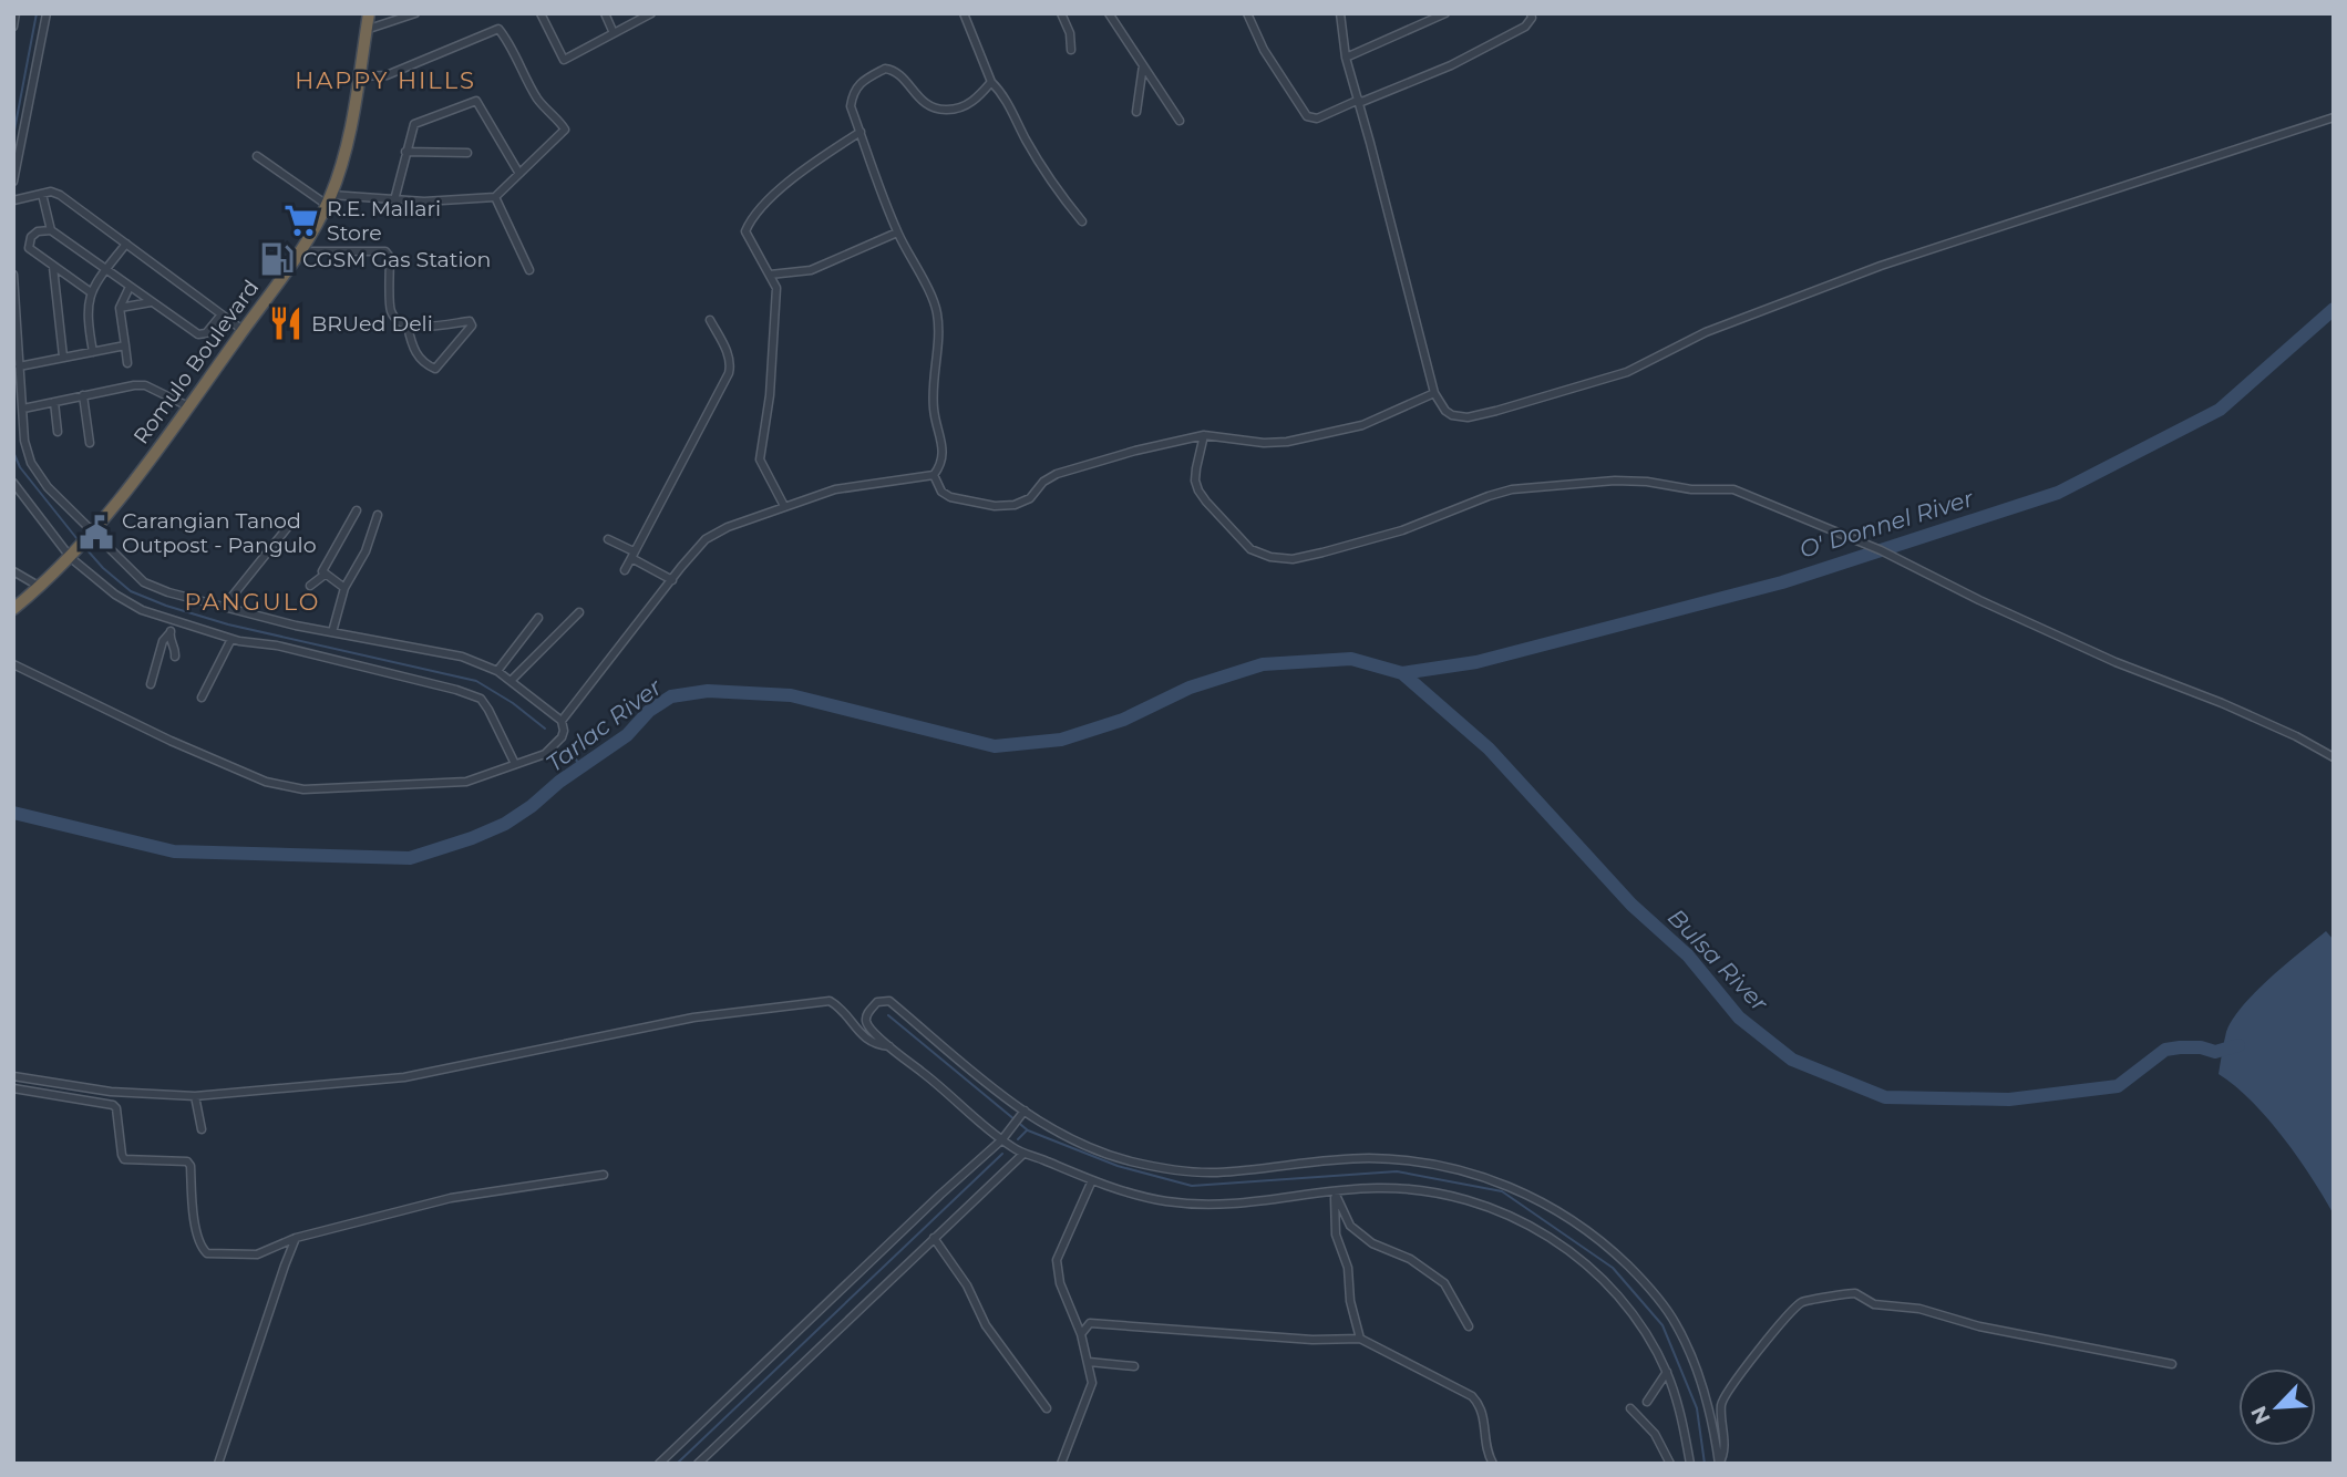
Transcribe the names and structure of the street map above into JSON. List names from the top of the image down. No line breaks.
{"streets":{"highway":["Romulo Boulevard"]},"districts":["HAPPY HILLS","PANGULO"],"water":["O' Donnel River","Tarlac River","Bulsa River"],"places":{"supermarket":["R.E. Mallari Store"],"fuel station":["CGSM Gas Station"],"restaurant":["BRUed Deli"],"public building":["Carangian Tanod Outpost - Pangulo"]},"north":"bottom left"}
